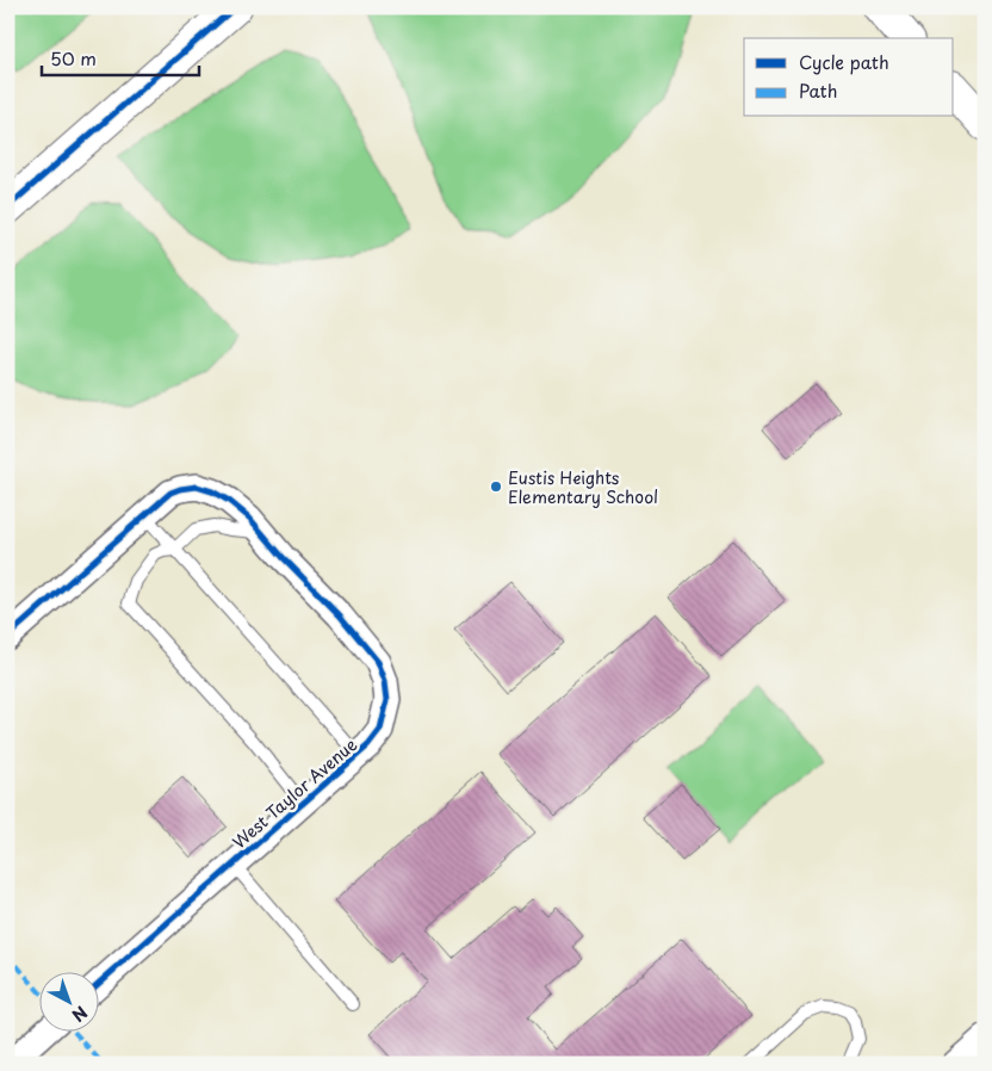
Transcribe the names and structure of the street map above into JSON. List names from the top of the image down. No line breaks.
{"streets":{"street":["West Taylor Avenue"]},"places":["Eustis Heights Elementary School"],"legend":["Cycle path","Path"],"scale_bar":"50 m","north":"bottom right"}
